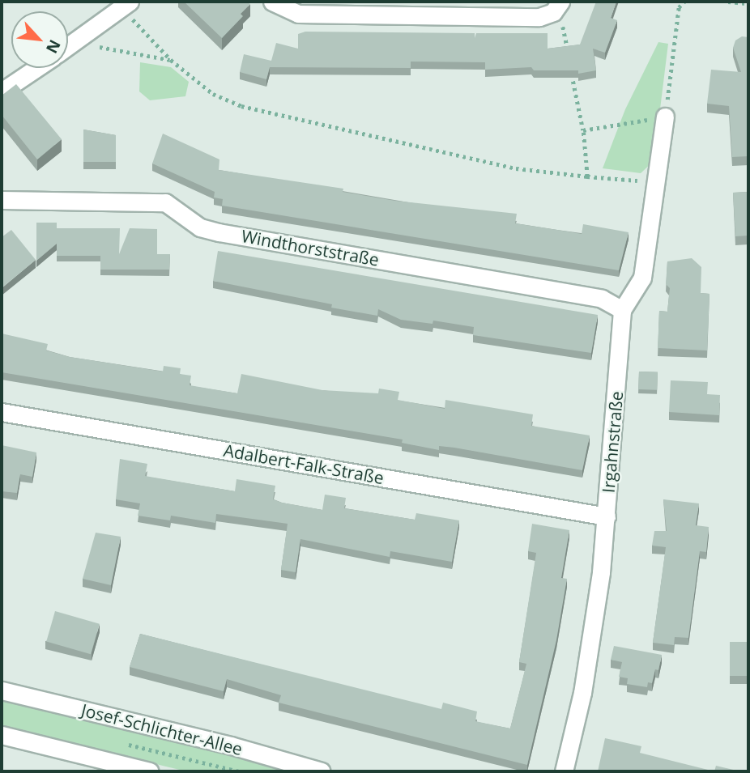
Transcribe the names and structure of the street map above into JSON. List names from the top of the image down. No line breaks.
{"streets":{"street":["Windthorststraße","Irgahnstraße","Adalbert-Falk-Straße","Josef-Schlichter-Allee"]},"crossings":[["Windthorststraße","Irgahnstraße"],["Irgahnstraße","Adalbert-Falk-Straße"]],"north":"bottom right"}
